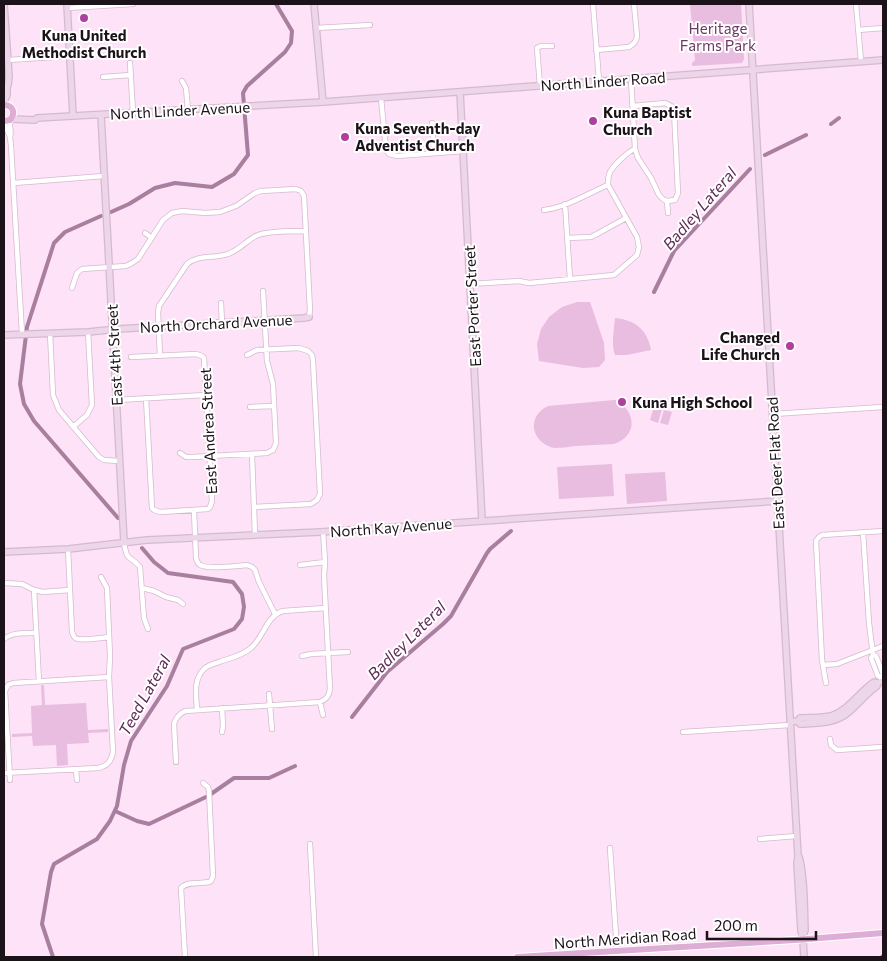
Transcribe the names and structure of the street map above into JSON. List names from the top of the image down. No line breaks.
{"streets":{"main road":["North Meridian Road"],"street":["North Linder Road","North Linder Avenue","East Porter Street","North Orchard Avenue","East 4th Street","East Andrea Street","East Deer Flat Road","North Kay Avenue"]},"crossings":[["North Linder Road","North Linder Avenue"],["North Linder Road","East Porter Street"],["North Linder Road","East Deer Flat Road"],["North Linder Avenue","East 4th Street"],["East Porter Street","North Kay Avenue"],["North Orchard Avenue","East 4th Street"],["East 4th Street","North Kay Avenue"],["East Deer Flat Road","North Kay Avenue"],["East Deer Flat Road","North Meridian Road"]],"water":["Badley Lateral","Teed Lateral"],"parks":["Heritage Farms Park"],"places":["Kuna United Methodist Church","Kuna Baptist Church","Kuna Seventh-day Adventist Church","Changed Life Church","Kuna High School"],"scale_bar":"200 m"}
